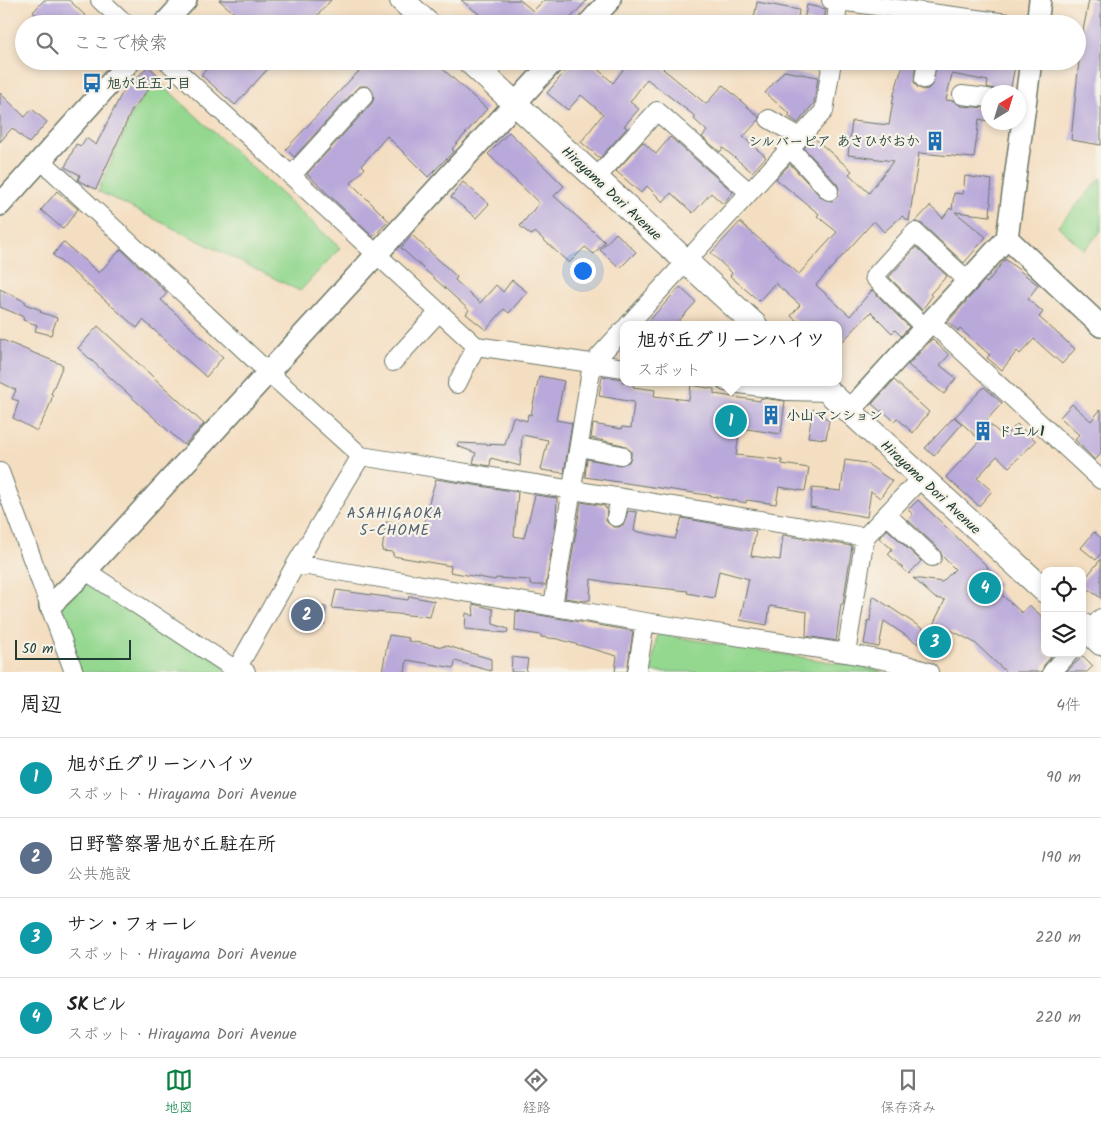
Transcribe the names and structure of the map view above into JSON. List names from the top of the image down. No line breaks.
{"streets":{"main road":["Hirayama Dori Avenue"]},"districts":["ASAHIGAOKA 5-CHOME"],"places":{"bus stop":["旭が丘五丁目"],"building":["シルバーピア あさひがおか","小山マンション","ドエル1"]},"scale_bar":"50 m","north":"top right","page":{"search":"ここで検索","popup":["旭が丘グリーンハイツ","スポット"],"pins":["1","4","2","3"],"scale":"50 m","heading":["周辺","4件"],"list":[{"mark":"1","name":"旭が丘グリーンハイツ","note":"スポット · Hirayama Dori Avenue","value":"90 m"},{"mark":"2","name":"日野警察署旭が丘駐在所","note":"公共施設","value":"190 m"},{"mark":"3","name":"サン・フォーレ","note":"スポット · Hirayama Dori Avenue","value":"220 m"},{"mark":"4","name":"SKビル","note":"スポット · Hirayama Dori Avenue","value":"220 m"}],"nav":["地図","経路","保存済み"]}}
